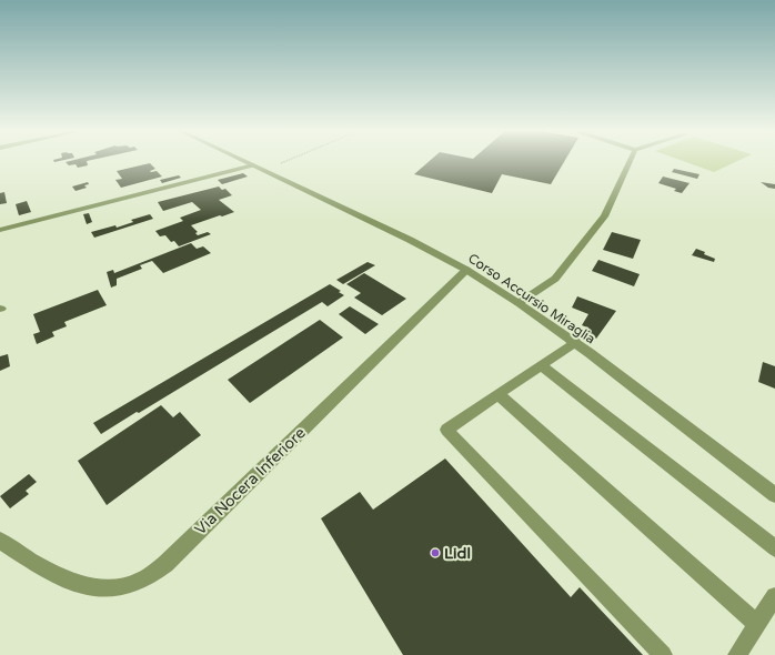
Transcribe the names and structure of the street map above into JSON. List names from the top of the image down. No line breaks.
{"streets":{"street":["Corso Accursio Miraglia","Via Nocera Inferiore"]},"crossings":[["Corso Accursio Miraglia","Via Nocera Inferiore"]],"places":["Lidl"]}
